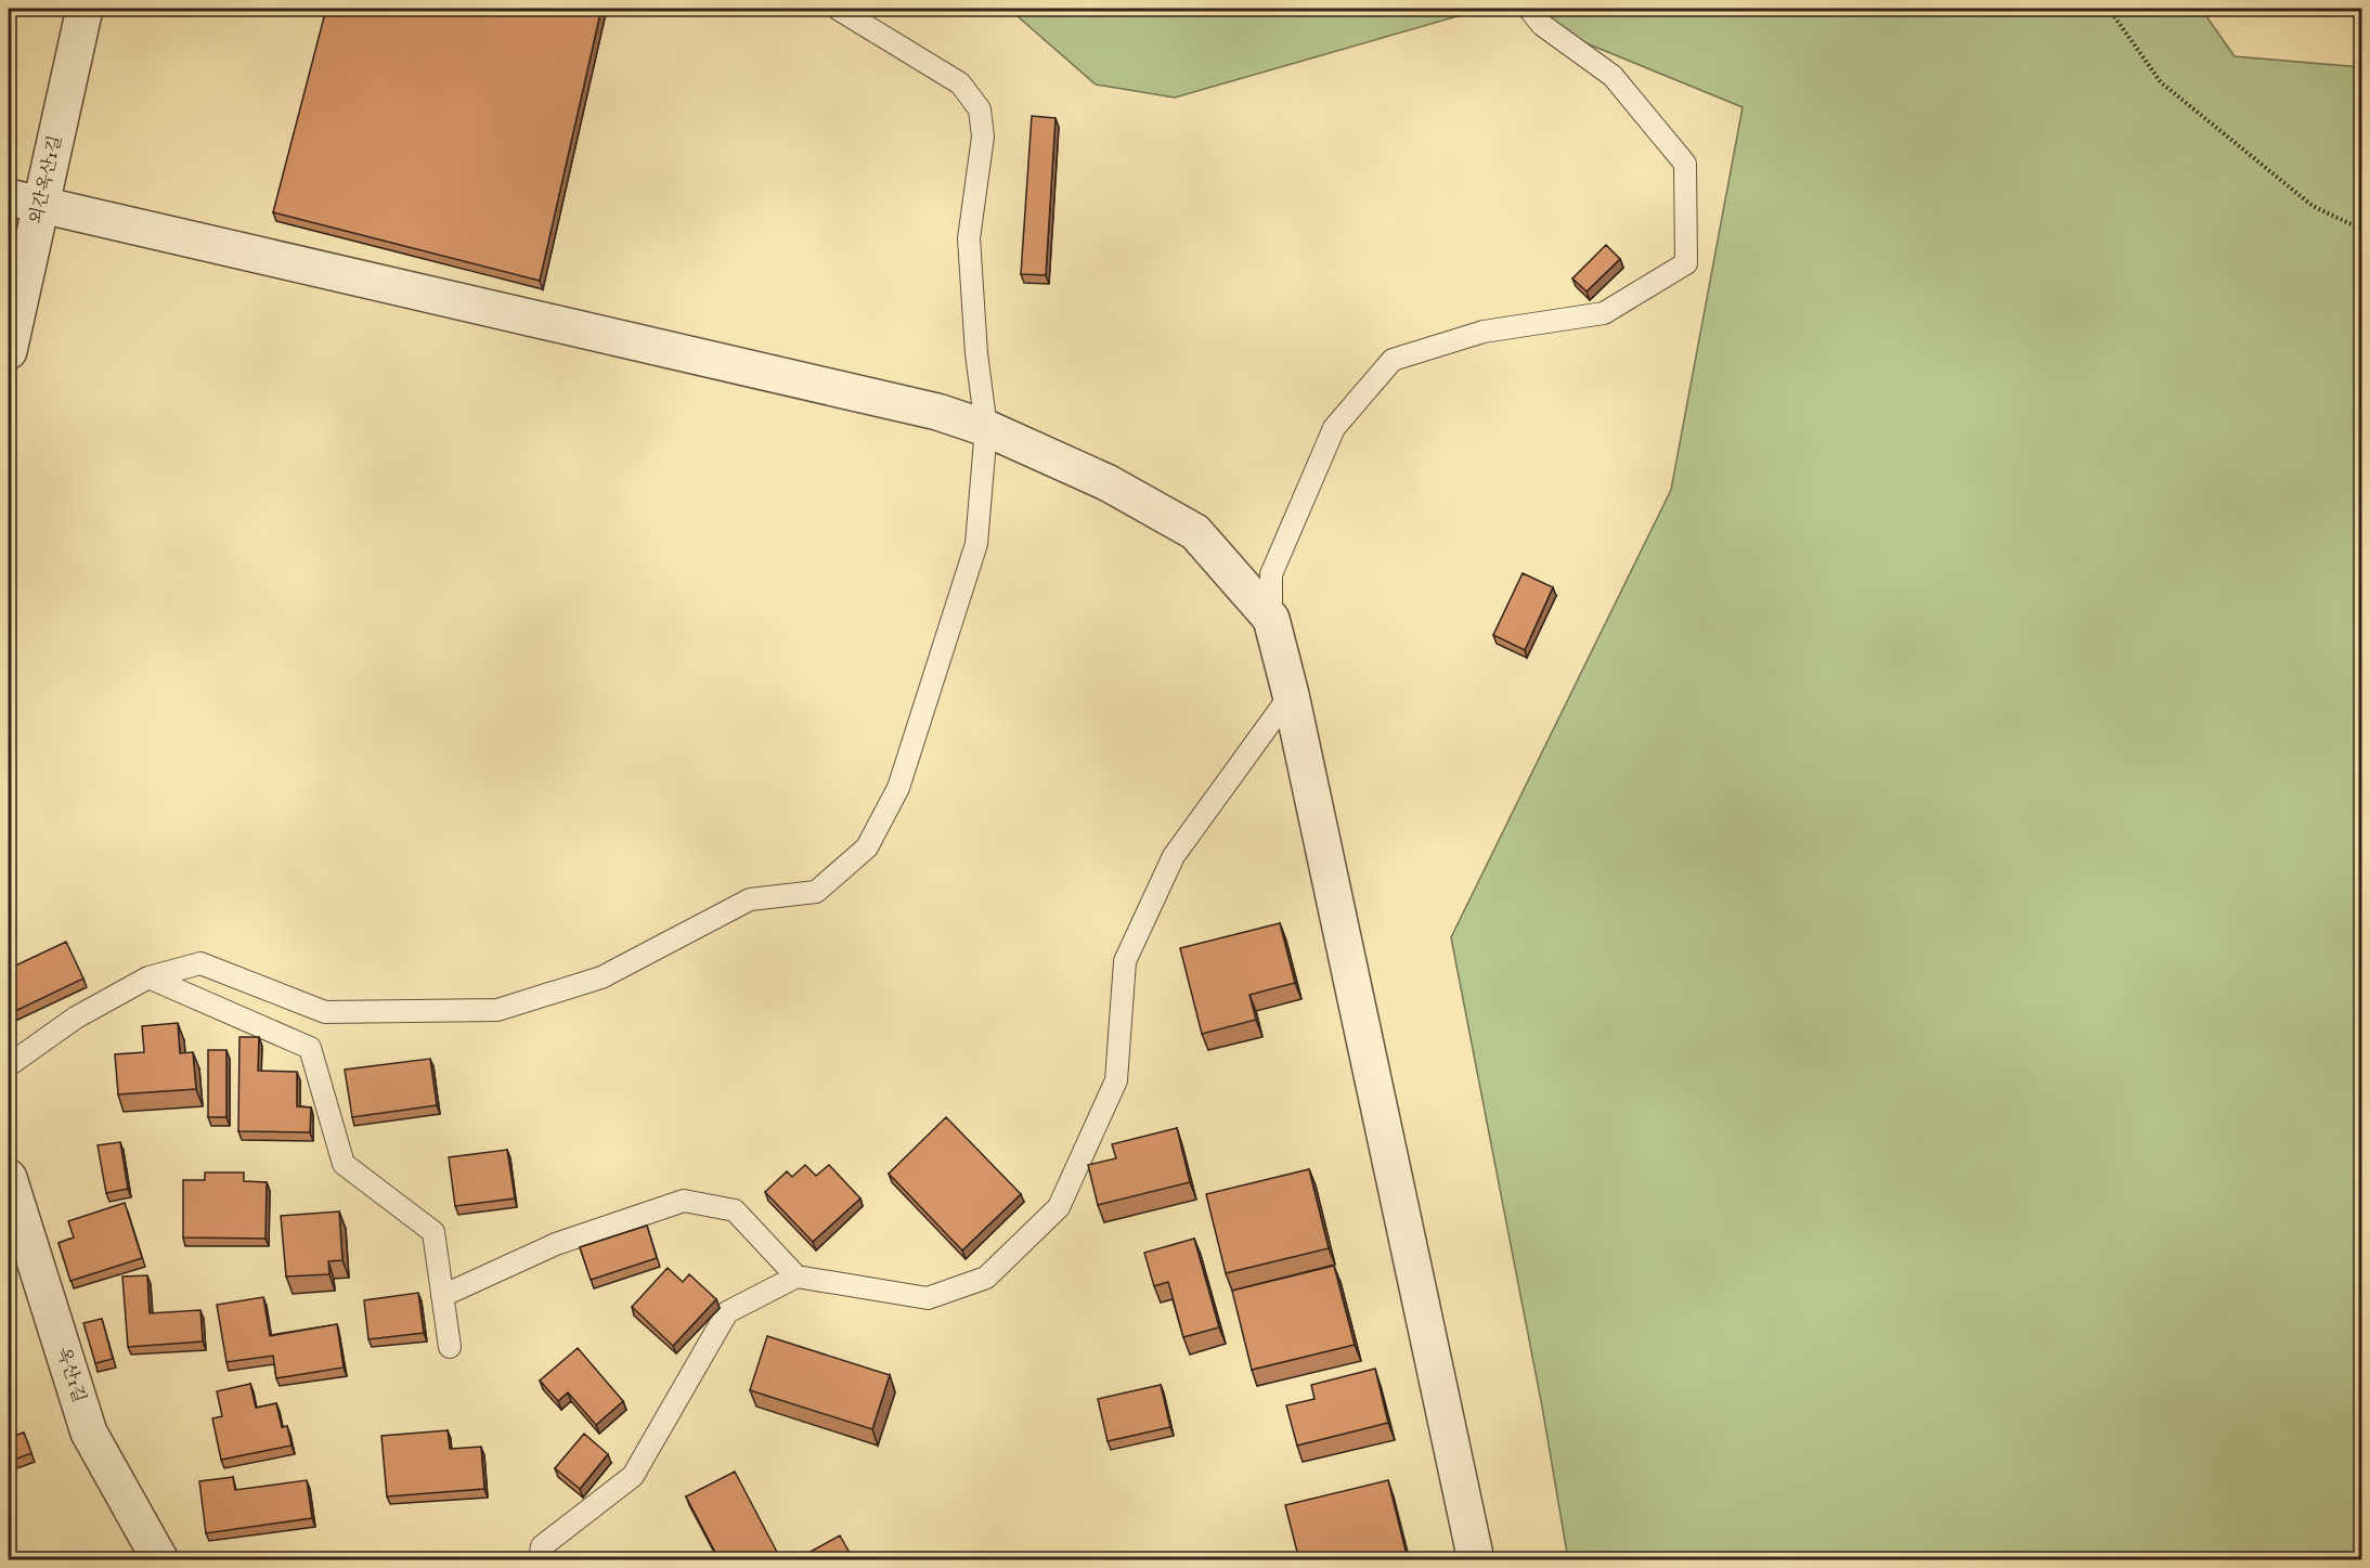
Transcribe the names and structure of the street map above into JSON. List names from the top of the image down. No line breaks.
{"streets":{"street":["외간옥산1길","옥산1길"]}}
